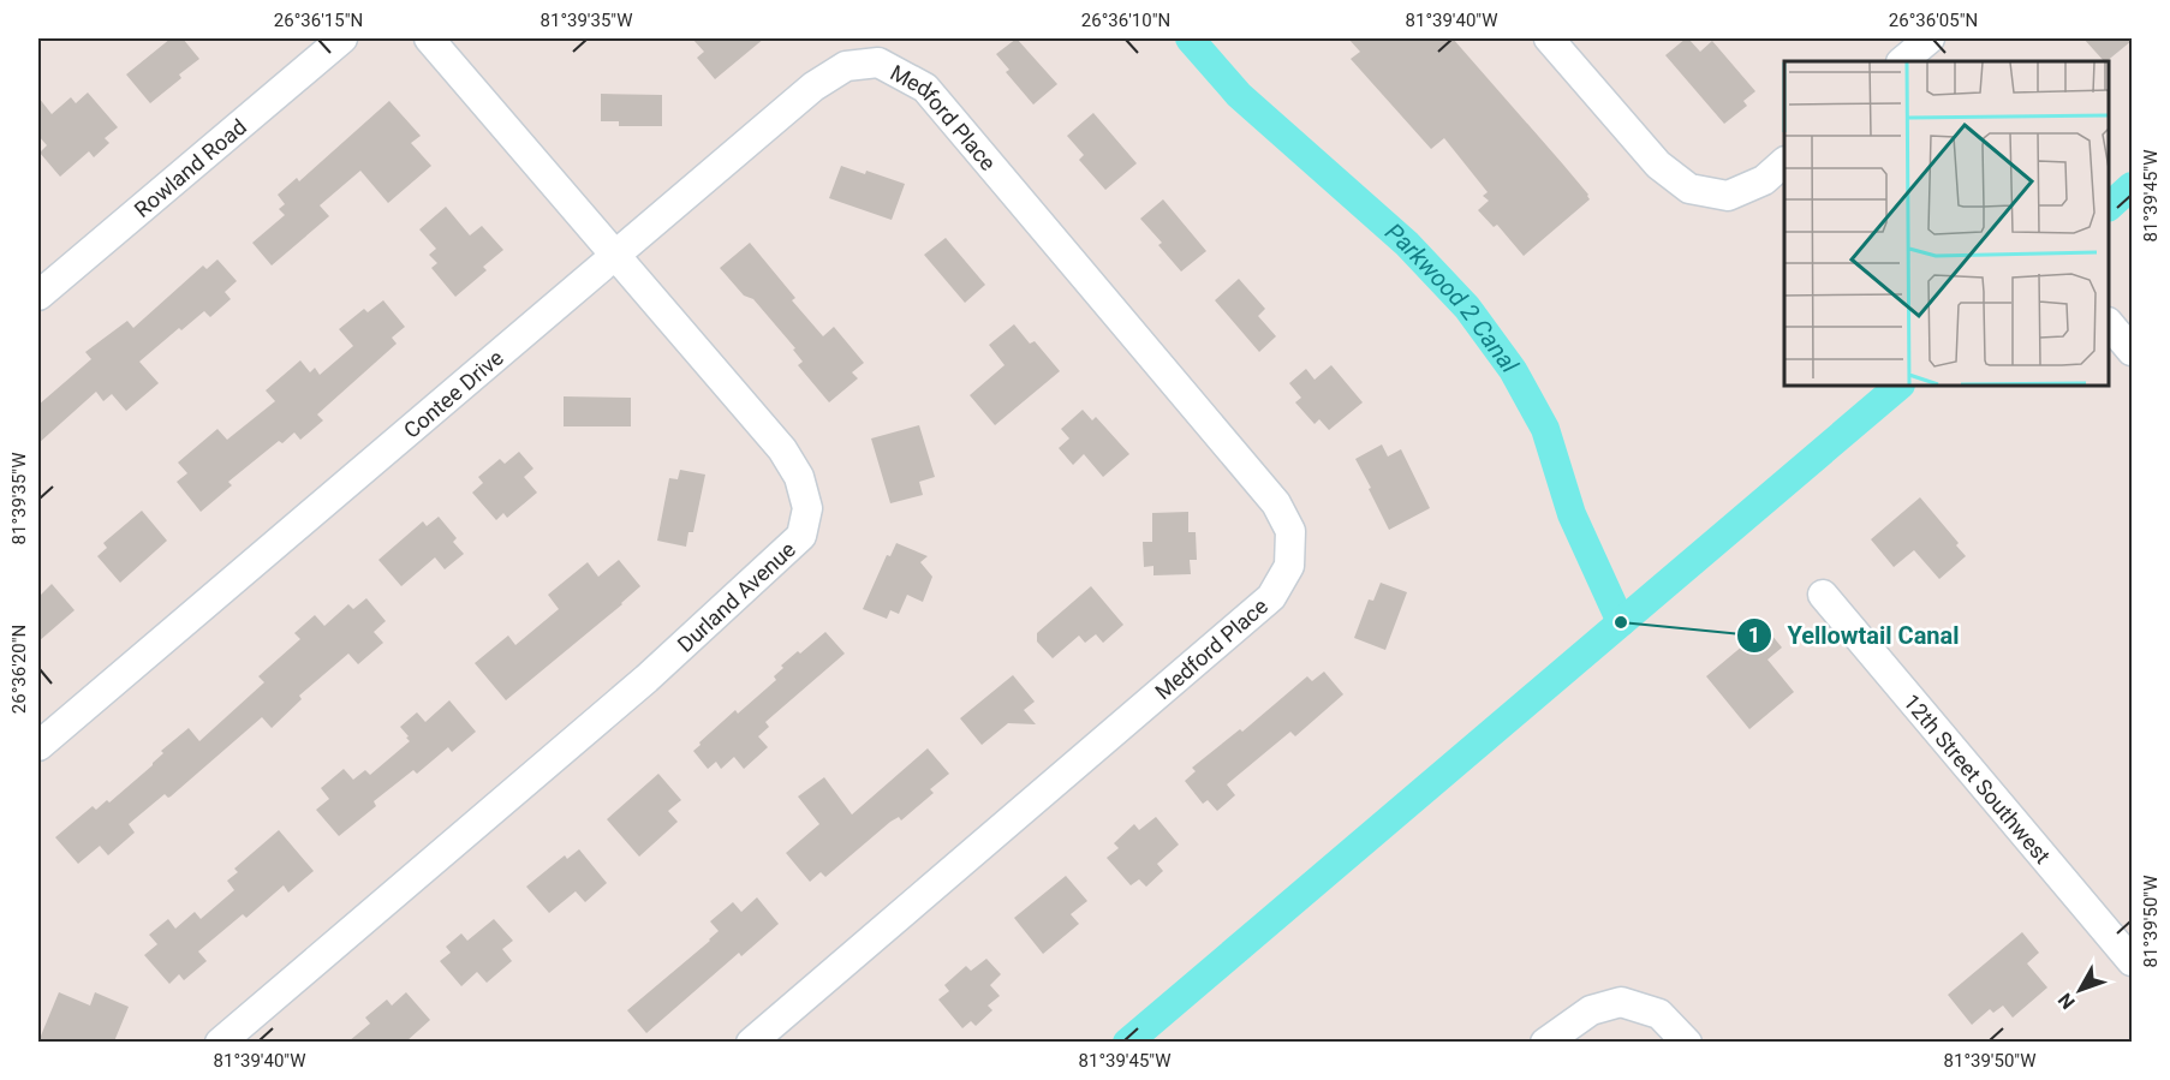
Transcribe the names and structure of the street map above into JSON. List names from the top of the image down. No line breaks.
{"streets":{"street":["Medford Place","Rowland Road","Contee Drive","Durland Avenue","12th Street Southwest"]},"crossings":[["Medford Place","Contee Drive"],["Contee Drive","Durland Avenue"]],"water":["Parkwood 2 Canal"],"places":["Yellowtail Canal"],"north":"bottom left","coordinates":["26°36'15\"N","81°39'35\"W","26°36'10\"N","81°39'40\"W","26°36'05\"N","81°39'45\"W","26°36'20\"N","81°39'50\"W"]}
